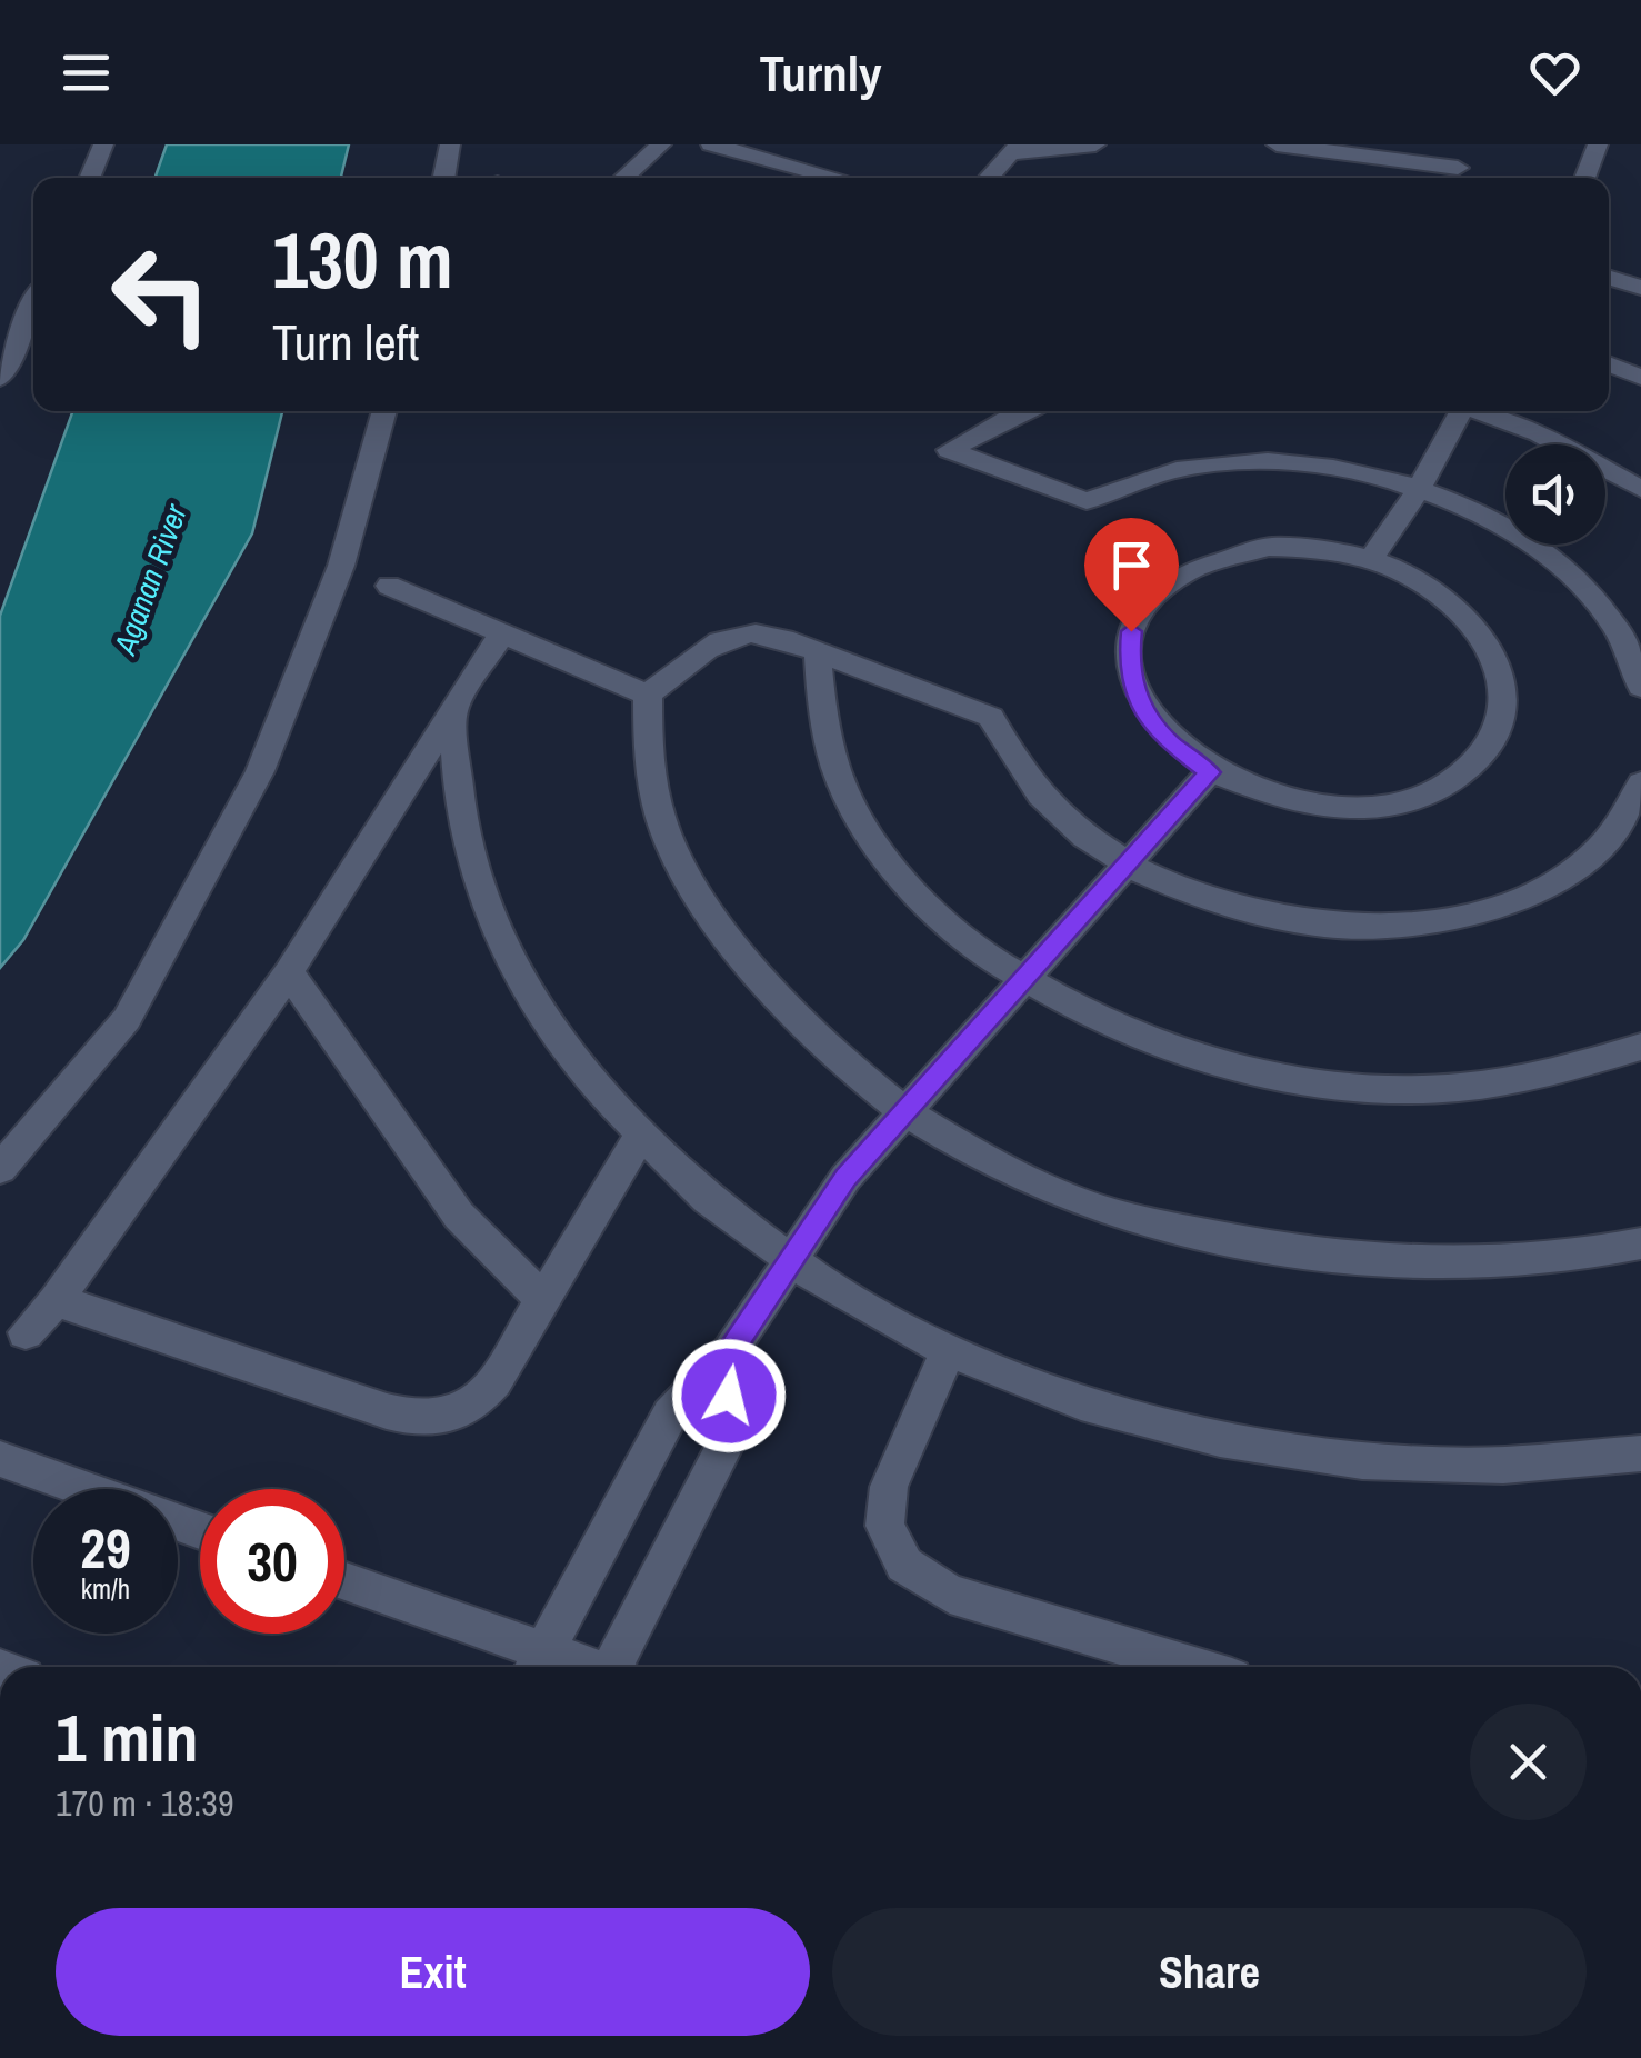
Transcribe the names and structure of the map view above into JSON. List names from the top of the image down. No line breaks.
{"water":["Aganan River"],"page":{"header":"Turnly","turn":["130 m","Turn left"],"speed":"29 km/h","limit":"30","heading":["1 min","170 m · 18:39"],"buttons":["Exit","Share"]}}
